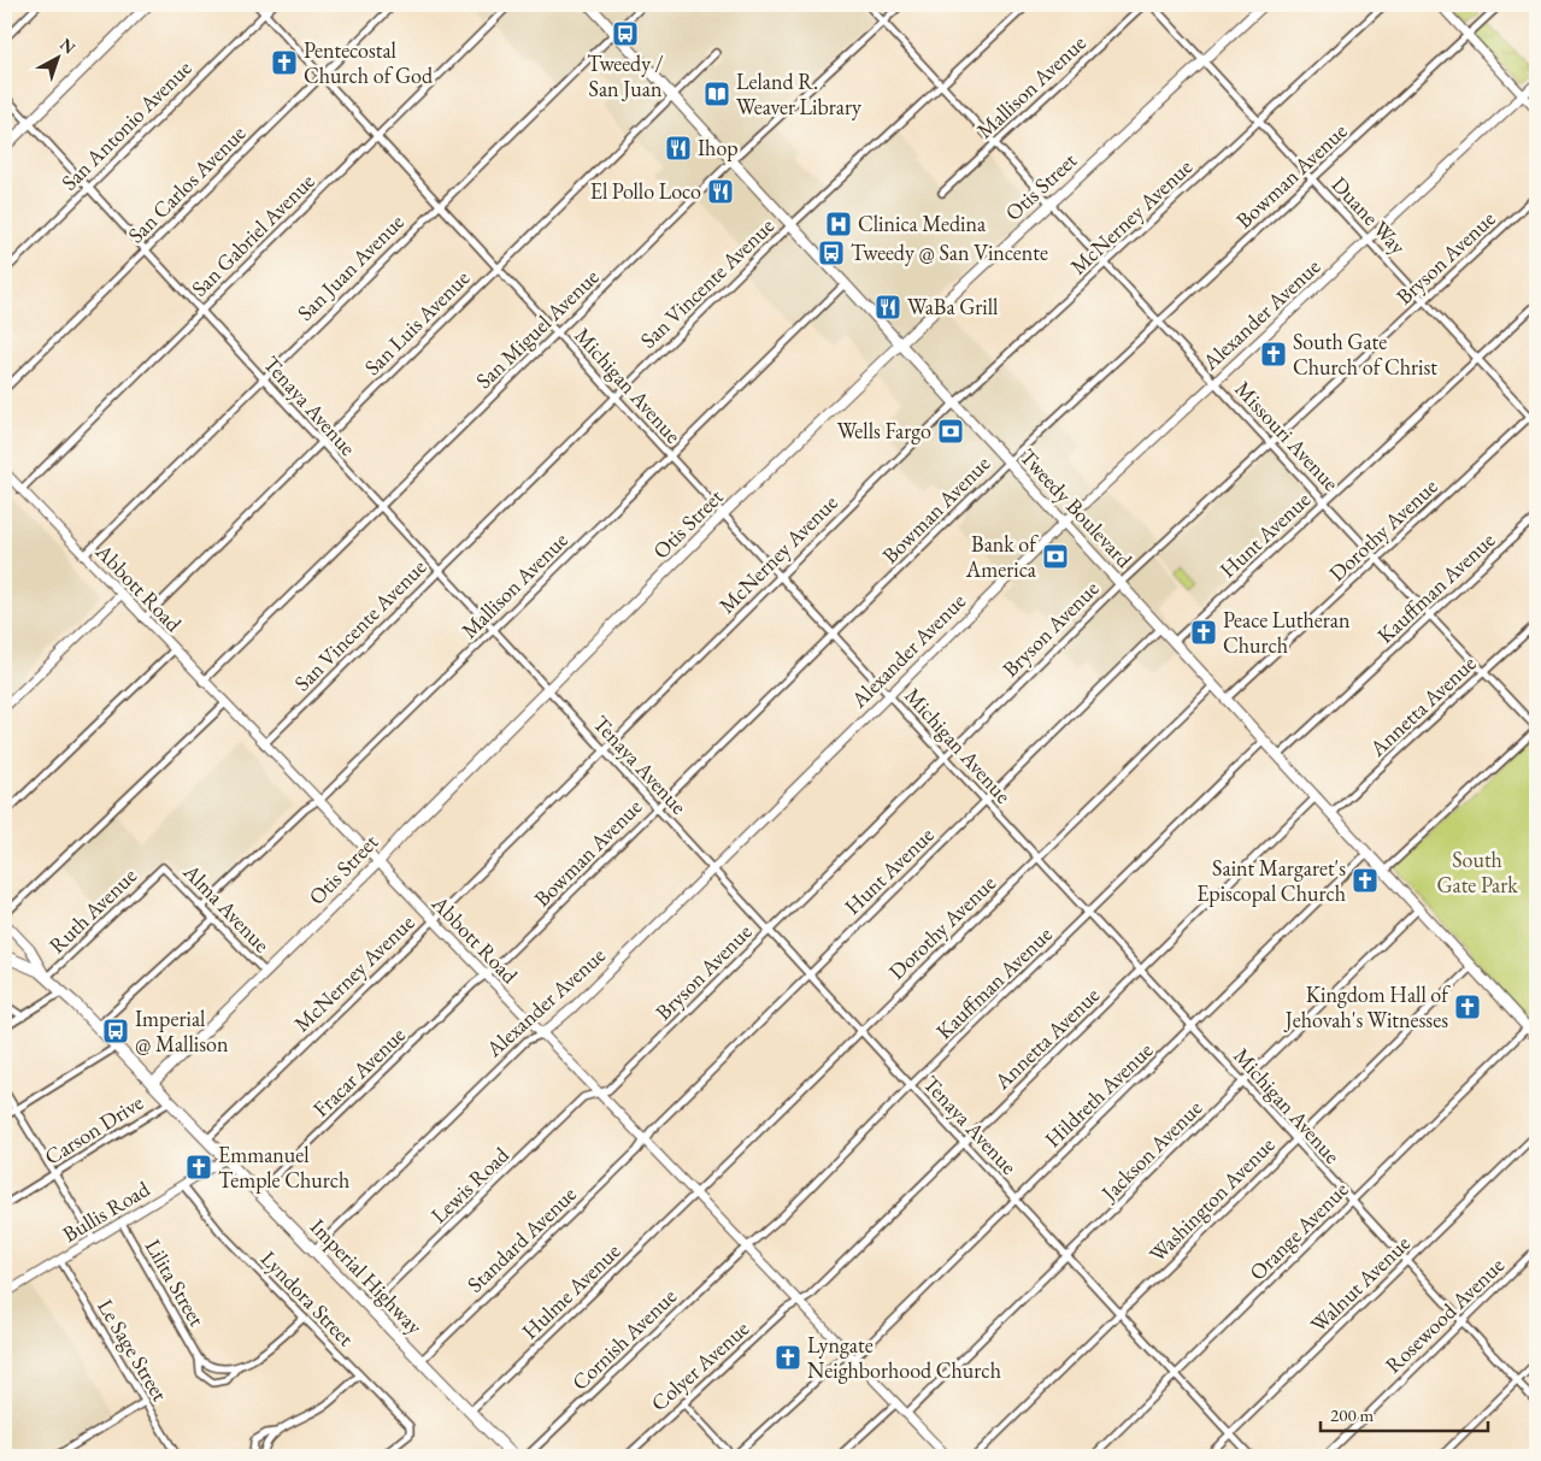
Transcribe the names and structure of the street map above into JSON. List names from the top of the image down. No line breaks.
{"streets":{"main road":["Otis Street","Tweedy Boulevard","Imperial Highway"],"street":["Mallison Avenue","San Antonio Avenue","Bowman Avenue","San Carlos Avenue","Duane Way","McNerney Avenue","San Gabriel Avenue","Bryson Avenue","San Juan Avenue","San Vincente Avenue","Alexander Avenue","San Luis Avenue","San Miguel Avenue","Michigan Avenue","Tenaya Avenue","Missouri Avenue","Dorothy Avenue","Hunt Avenue","Abbott Road","Kauffman Avenue","Annetta Avenue","Alma Avenue","Ruth Avenue","Fracar Avenue","Hildreth Avenue","Carson Drive","Jackson Avenue","Lewis Road","Washington Avenue","Bullis Road","Orange Avenue","Standard Avenue","Lilita Street","Walnut Avenue","Hulme Avenue","Lyndora Street","Rosewood Avenue","Cornish Avenue","Le Sage Street","Colyer Avenue"]},"crossings":[["Mallison Avenue","Michigan Avenue"],["Mallison Avenue","Tenaya Avenue"],["Mallison Avenue","Missouri Avenue"],["Mallison Avenue","Tweedy Boulevard"],["Mallison Avenue","Abbott Road"],["Mallison Avenue","Alma Avenue"],["San Antonio Avenue","Michigan Avenue"],["San Antonio Avenue","Tenaya Avenue"],["Bowman Avenue","Duane Way"],["Bowman Avenue","Michigan Avenue"],["Bowman Avenue","Tenaya Avenue"],["Bowman Avenue","Missouri Avenue"],["Bowman Avenue","Tweedy Boulevard"],["Bowman Avenue","Abbott Road"],["Bowman Avenue","Fracar Avenue"],["San Carlos Avenue","Michigan Avenue"],["San Carlos Avenue","Tenaya Avenue"],["Otis Street","Duane Way"],["Otis Street","Michigan Avenue"],["Otis Street","Tenaya Avenue"],["Otis Street","Missouri Avenue"],["Otis Street","Tweedy Boulevard"],["Otis Street","Abbott Road"],["Otis Street","Alma Avenue"],["Otis Street","Imperial Highway"],["Duane Way","McNerney Avenue"],["Duane Way","Bryson Avenue"],["Duane Way","Alexander Avenue"],["Duane Way","Dorothy Avenue"],["Duane Way","Hunt Avenue"],["McNerney Avenue","Michigan Avenue"],["McNerney Avenue","Tenaya Avenue"],["McNerney Avenue","Missouri Avenue"],["McNerney Avenue","Tweedy Boulevard"],["McNerney Avenue","Abbott Road"],["McNerney Avenue","Imperial Highway"],["San Gabriel Avenue","Michigan Avenue"],["San Gabriel Avenue","Tenaya Avenue"],["San Gabriel Avenue","Abbott Road"],["Bryson Avenue","Michigan Avenue"],["Bryson Avenue","Tenaya Avenue"],["Bryson Avenue","Missouri Avenue"],["Bryson Avenue","Tweedy Boulevard"],["Bryson Avenue","Abbott Road"],["Bryson Avenue","Lewis Road"],["San Juan Avenue","Michigan Avenue"],["San Juan Avenue","Tenaya Avenue"],["San Juan Avenue","Tweedy Boulevard"],["San Juan Avenue","Abbott Road"],["San Vincente Avenue","Michigan Avenue"],["San Vincente Avenue","Tenaya Avenue"],["San Vincente Avenue","Missouri Avenue"],["San Vincente Avenue","Tweedy Boulevard"],["San Vincente Avenue","Abbott Road"],["Alexander Avenue","Michigan Avenue"],["Alexander Avenue","Tenaya Avenue"],["Alexander Avenue","Missouri Avenue"],["Alexander Avenue","Tweedy Boulevard"],["Alexander Avenue","Abbott Road"],["Alexander Avenue","Imperial Highway"],["San Luis Avenue","Michigan Avenue"],["San Luis Avenue","Tenaya Avenue"],["San Luis Avenue","Tweedy Boulevard"],["San Luis Avenue","Abbott Road"],["San Miguel Avenue","Michigan Avenue"],["San Miguel Avenue","Tenaya Avenue"],["San Miguel Avenue","Missouri Avenue"],["San Miguel Avenue","Tweedy Boulevard"],["San Miguel Avenue","Abbott Road"],["Michigan Avenue","Dorothy Avenue"],["Michigan Avenue","Hunt Avenue"],["Michigan Avenue","Kauffman Avenue"],["Michigan Avenue","Annetta Avenue"],["Michigan Avenue","Hildreth Avenue"],["Michigan Avenue","Jackson Avenue"],["Michigan Avenue","Washington Avenue"],["Michigan Avenue","Orange Avenue"],["Michigan Avenue","Walnut Avenue"],["Michigan Avenue","Rosewood Avenue"],["Tenaya Avenue","Dorothy Avenue"],["Tenaya Avenue","Hunt Avenue"],["Tenaya Avenue","Kauffman Avenue"],["Tenaya Avenue","Annetta Avenue"],["Tenaya Avenue","Hildreth Avenue"],["Tenaya Avenue","Jackson Avenue"],["Tenaya Avenue","Washington Avenue"],["Tenaya Avenue","Orange Avenue"],["Tenaya Avenue","Walnut Avenue"],["Missouri Avenue","Dorothy Avenue"],["Missouri Avenue","Hunt Avenue"],["Missouri Avenue","Kauffman Avenue"],["Missouri Avenue","Annetta Avenue"],["Tweedy Boulevard","Dorothy Avenue"],["Tweedy Boulevard","Hunt Avenue"],["Tweedy Boulevard","Kauffman Avenue"],["Tweedy Boulevard","Annetta Avenue"],["Tweedy Boulevard","Hildreth Avenue"],["Tweedy Boulevard","Jackson Avenue"],["Tweedy Boulevard","Washington Avenue"],["Tweedy Boulevard","Orange Avenue"],["Dorothy Avenue","Abbott Road"],["Dorothy Avenue","Hulme Avenue"],["Hunt Avenue","Abbott Road"],["Hunt Avenue","Standard Avenue"],["Abbott Road","Kauffman Avenue"],["Abbott Road","Annetta Avenue"],["Abbott Road","Fracar Avenue"],["Abbott Road","Hildreth Avenue"],["Abbott Road","Jackson Avenue"],["Abbott Road","Lewis Road"],["Abbott Road","Standard Avenue"],["Abbott Road","Hulme Avenue"],["Abbott Road","Cornish Avenue"],["Abbott Road","Colyer Avenue"],["Kauffman Avenue","Cornish Avenue"],["Annetta Avenue","Colyer Avenue"],["Alma Avenue","Ruth Avenue"],["Ruth Avenue","Imperial Highway"],["Fracar Avenue","Imperial Highway"],["Carson Drive","Imperial Highway"],["Lewis Road","Imperial Highway"],["Bullis Road","Imperial Highway"],["Bullis Road","Lilita Street"],["Bullis Road","Lyndora Street"],["Bullis Road","Le Sage Street"],["Standard Avenue","Imperial Highway"],["Imperial Highway","Hulme Avenue"]],"parks":["South Gate Park"],"places":{"bus stop":["Tweedy / San Juan","Tweedy @ San Vincente","Imperial @ Mallison"],"church":["Pentecostal Church of God","South Gate Church of Christ","Peace Lutheran Church","Saint Margaret's Episcopal Church","Kingdom Hall of Jehovah's Witnesses","Emmanuel Temple Church","Lyngate Neighborhood Church"],"library":["Leland R. Weaver Library"],"restaurant":["Ihop","El Pollo Loco","WaBa Grill"],"hospital":["Clinica Medina"],"bank":["Wells Fargo","Bank of America"]},"scale_bar":"200 m","north":"top right"}
